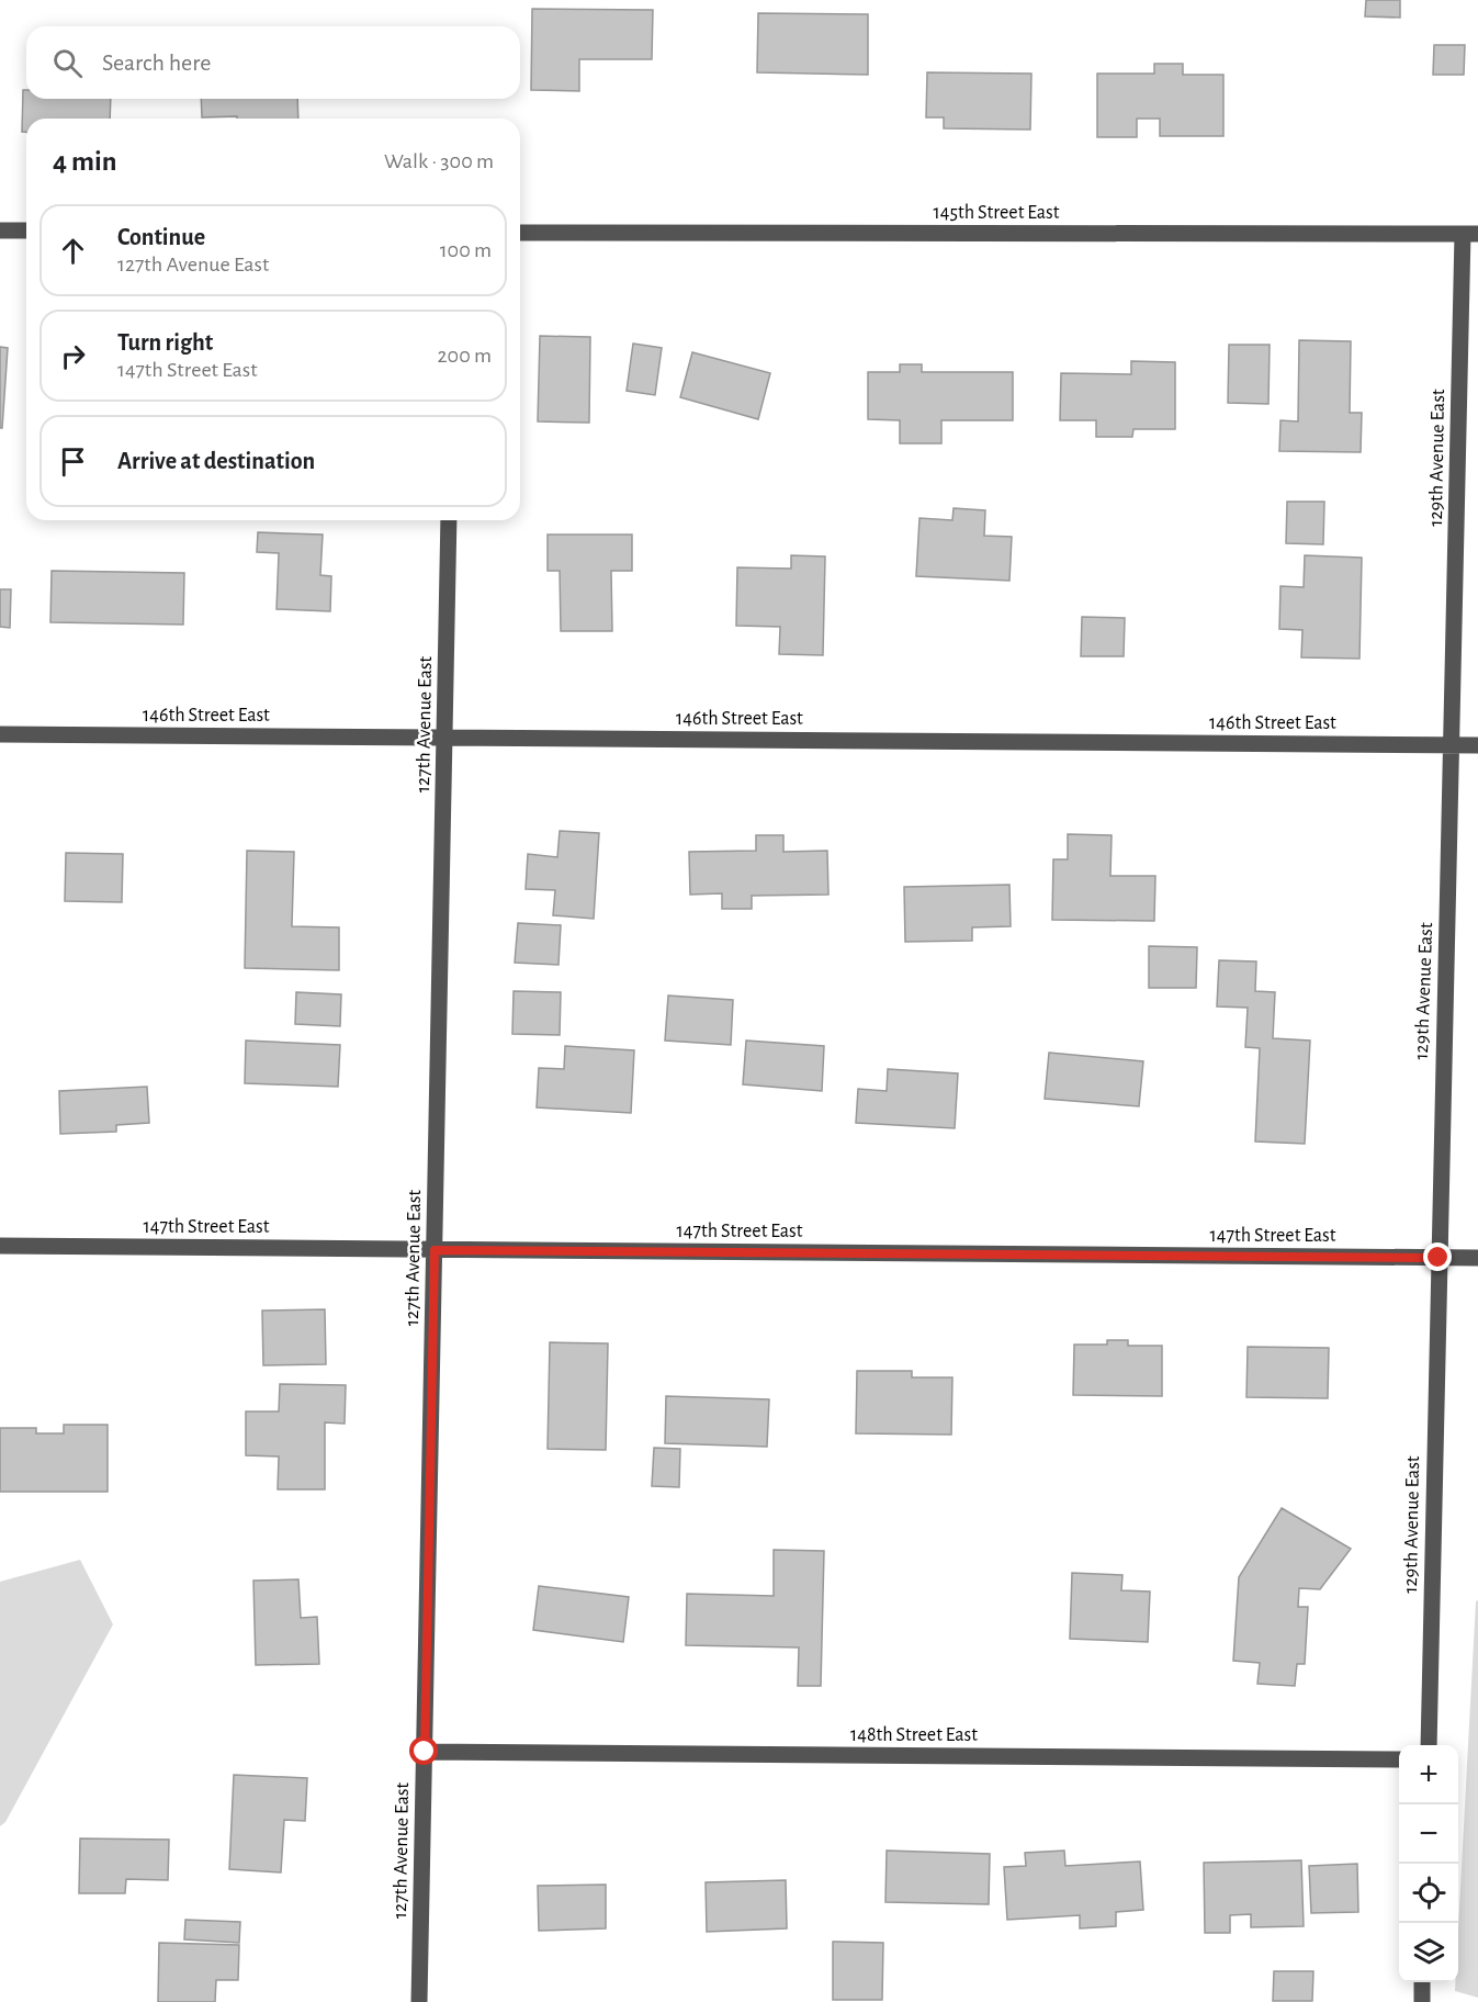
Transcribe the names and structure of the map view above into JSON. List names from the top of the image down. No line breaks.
{"streets":{"street":["145th Street East","129th Avenue East","146th Street East","127th Avenue East","147th Street East","148th Street East"]},"crossings":[["145th Street East","129th Avenue East"],["129th Avenue East","146th Street East"],["129th Avenue East","147th Street East"],["146th Street East","127th Avenue East"],["127th Avenue East","147th Street East"],["127th Avenue East","148th Street East"]],"page":{"search":"Search here","heading":["4 min","Walk · 300 m"],"list":[["Continue","127th Avenue East","100 m"],["Turn right","147th Street East","200 m"],"Arrive at destination"],"map_buttons":["+","−"]}}
